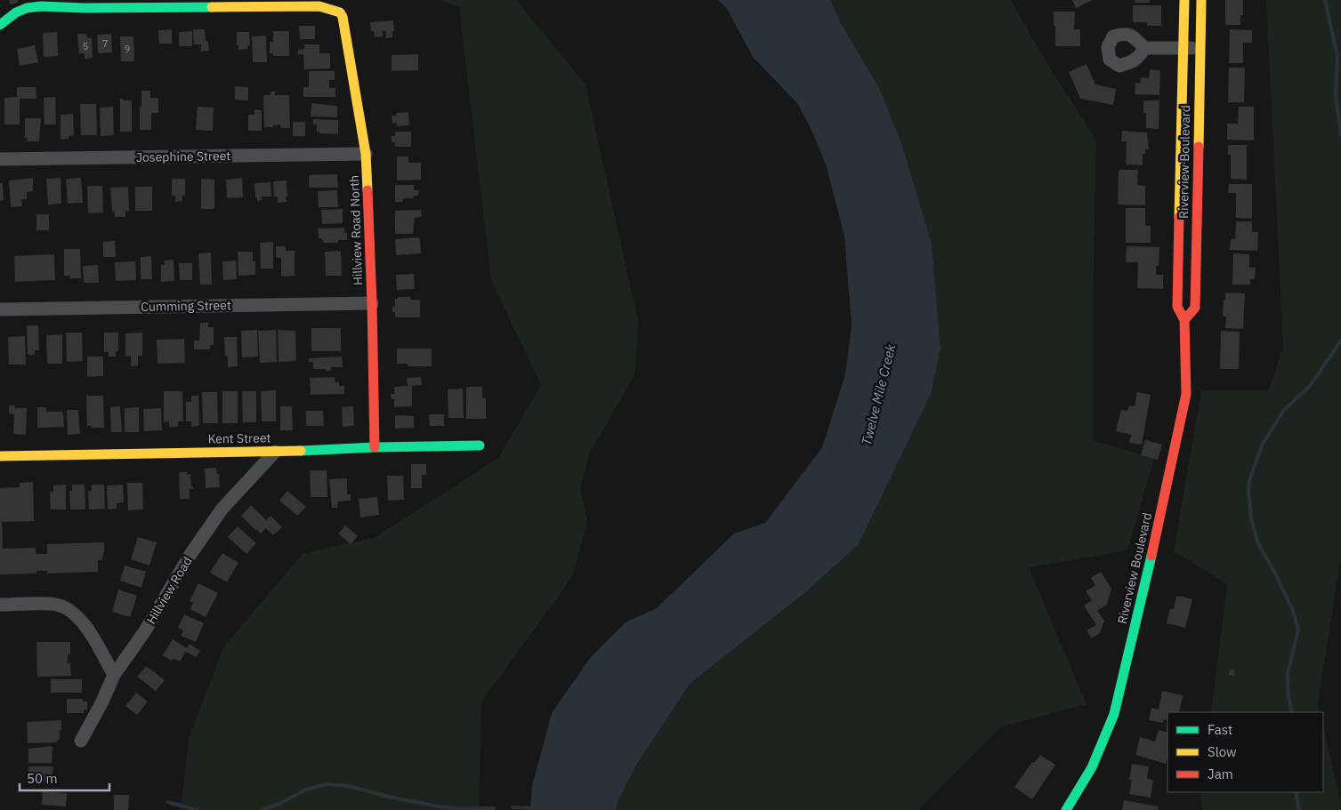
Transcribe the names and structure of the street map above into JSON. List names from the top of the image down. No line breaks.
{"streets":{"street":["Josephine Street","Riverview Boulevard","Hillview Road North","Cumming Street","Kent Street","Hillview Road"]},"crossings":[["Josephine Street","Hillview Road North"],["Hillview Road North","Cumming Street"],["Hillview Road North","Kent Street"],["Kent Street","Hillview Road"]],"water":["Twelve Mile Creek"],"house_numbers":["7","5","9"],"legend":["Fast","Slow","Jam"],"scale_bar":"50 m"}
